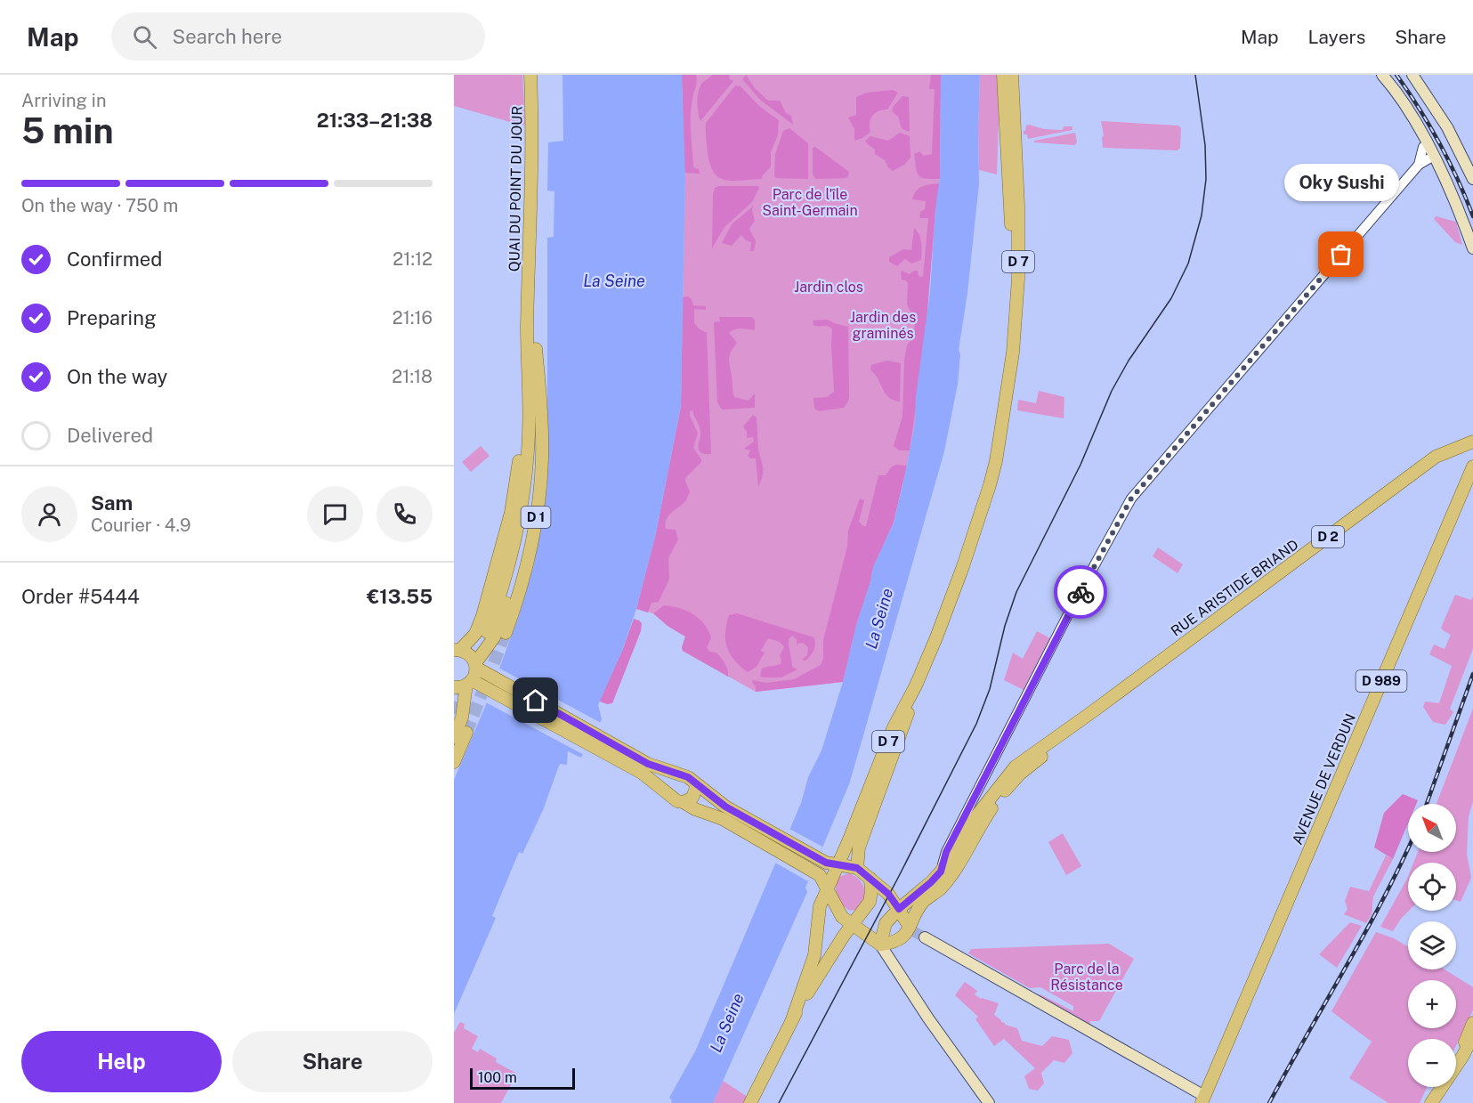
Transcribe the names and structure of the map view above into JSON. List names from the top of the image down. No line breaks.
{"streets":{"main road":["QUAI DU POINT DU JOUR","D 7","D 1","D 2","RUE ARISTIDE BRIAND","D 989","AVENUE DE VERDUN"]},"crossings":[["QUAI DU POINT DU JOUR","D 1"]],"water":["La Seine"],"parks":["Parc de l'île Saint-Germain","Jardin clos","Jardin des graminés","Parc de la Résistance"],"places":["Oky Sushi"],"scale_bar":"100 m","north":"top left","page":{"header":"Map","search":"Search here","nav":["Map","Layers","Share"],"heading":["5 min","Arriving in","21:33–21:38"],"panel":["Sam","Courier · 4.9","Order #5444","€13.55"],"bubble":"Oky Sushi","bar":"On the way · 750 m","list":[["Confirmed","21:12"],["Preparing","21:16"],["On the way","21:18"],"Delivered"],"map_buttons":["+","−"],"buttons":["Help","Share"],"scale":"100 m"}}
